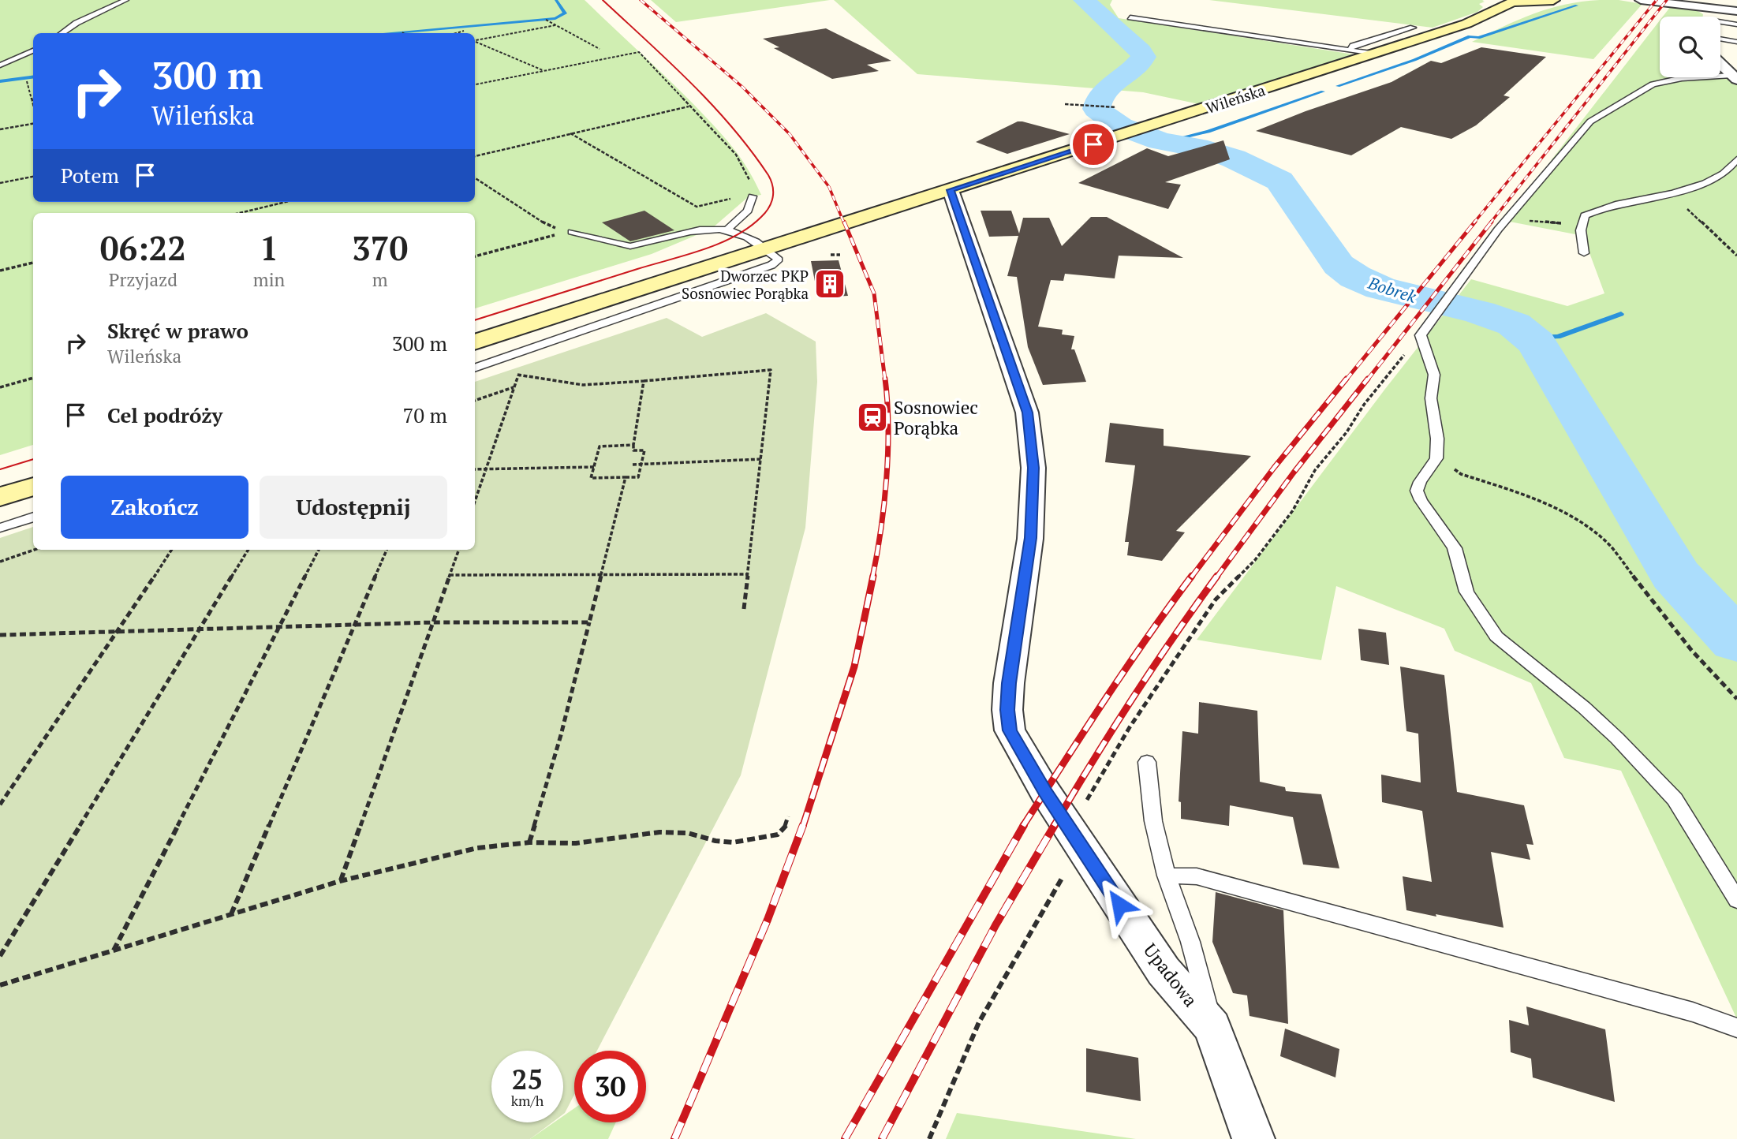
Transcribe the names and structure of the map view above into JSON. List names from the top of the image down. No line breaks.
{"streets":{"street":["Wileńska","Upadowa"]},"crossings":[["Wileńska","Upadowa"]],"water":["Bobrek"],"places":{"building":["Dworzec PKP Sosnowiec Porąbka"],"station":["Sosnowiec Porąbka"]},"page":{"turn":["300 m","Wileńska"],"then":"Potem","eta":["06:22","Przyjazd","1","min","370","m"],"list":[{"name":"Skręć w prawo","note":"Wileńska","value":"300 m"},{"name":"Cel podróży","value":"70 m"}],"buttons":["Zakończ","Udostępnij"],"speed":"25 km/h","limit":"30"}}
